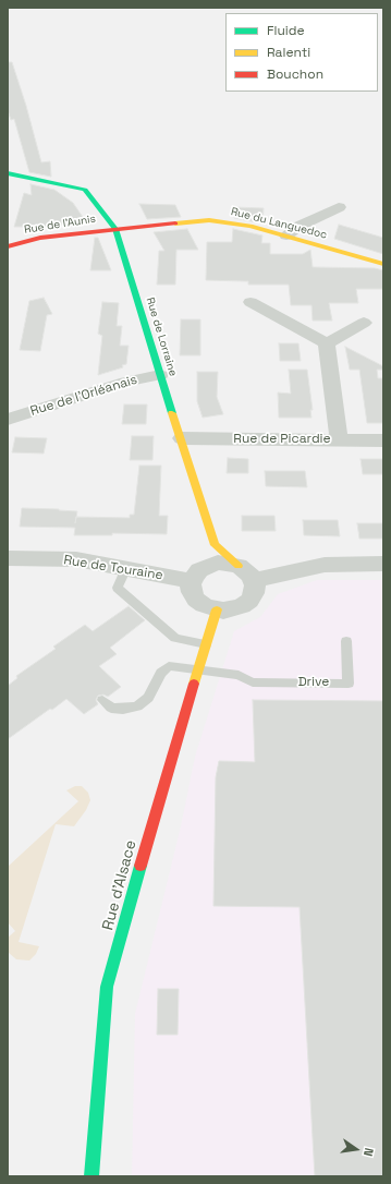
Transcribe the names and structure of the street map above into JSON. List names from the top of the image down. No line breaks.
{"streets":{"street":["Rue du Languedoc","Rue de l'Aunis","Rue de Lorraine","Rue de l'Orléanais","Rue de Picardie","Rue de Touraine","Rue d'Alsace"],"lane":["Drive"]},"crossings":[["Rue du Languedoc","Rue de l'Aunis"],["Rue du Languedoc","Rue de Lorraine"],["Rue de l'Aunis","Rue de Lorraine"],["Rue de Lorraine","Rue de l'Orléanais"],["Rue de Lorraine","Rue de Picardie"],["Rue de Touraine","Rue d'Alsace"],["Drive","Rue d'Alsace"]],"legend":["Fluide","Ralenti","Bouchon"],"north":"right"}
